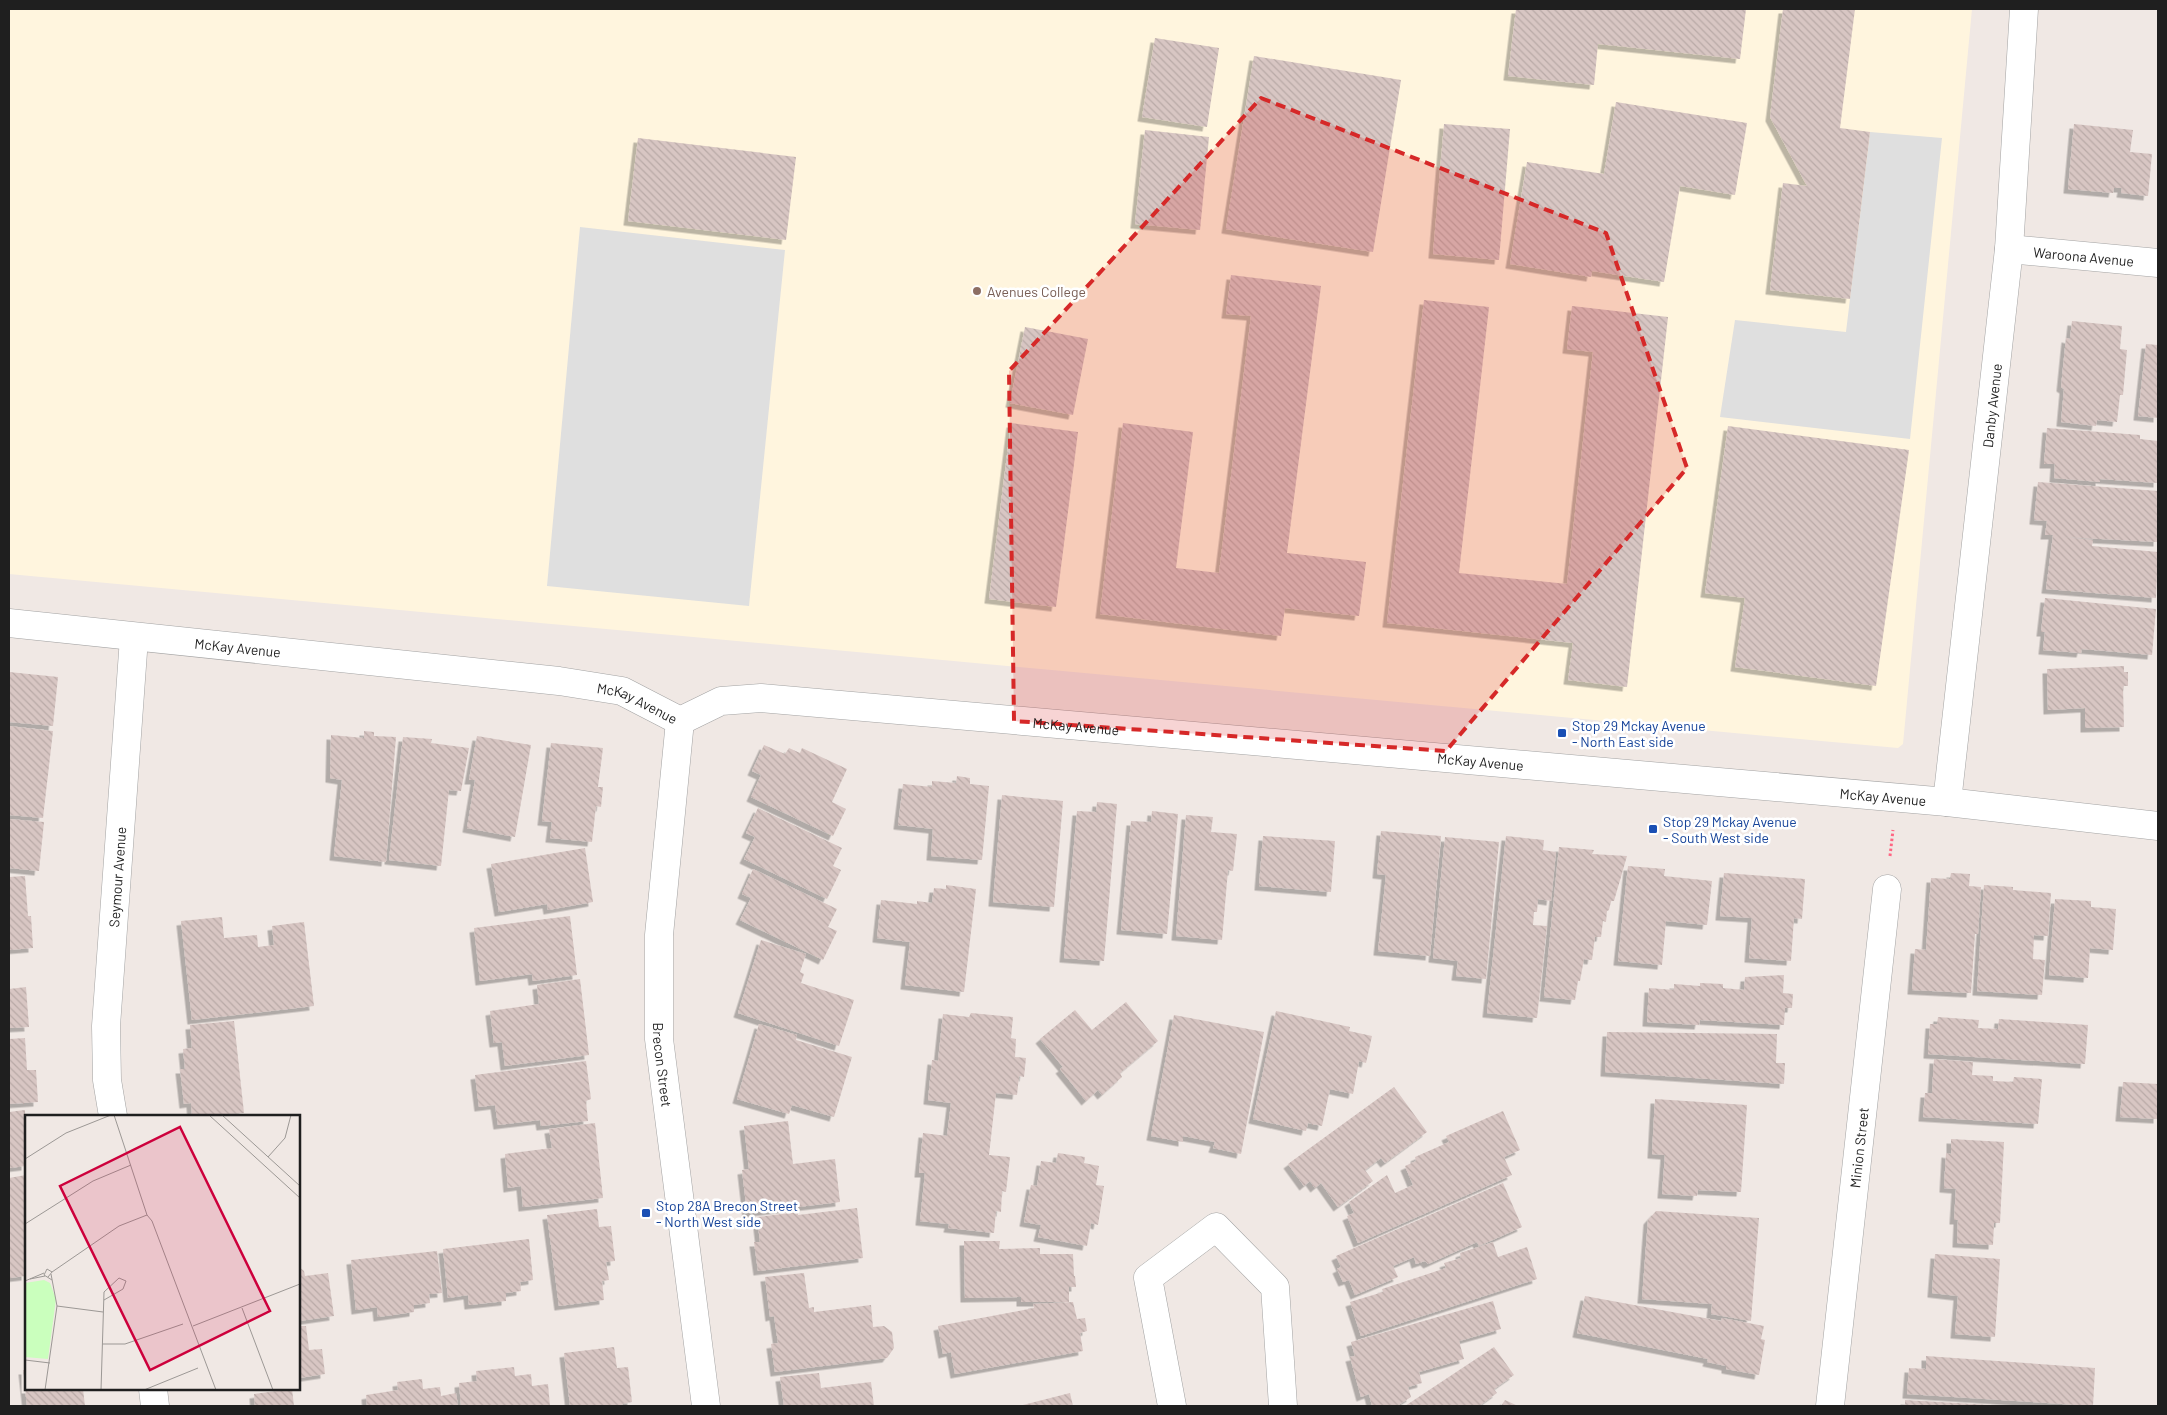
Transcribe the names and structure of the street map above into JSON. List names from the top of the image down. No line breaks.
{"streets":{"street":["Waroona Avenue","Danby Avenue","McKay Avenue","Seymour Avenue","Brecon Street","Minion Street"]},"crossings":[["Waroona Avenue","Danby Avenue"],["Danby Avenue","McKay Avenue"],["McKay Avenue","Seymour Avenue"],["McKay Avenue","Brecon Street"]],"places":{"other":["Avenues College"],"transit":["Stop 29 Mckay Avenue - North East side","Stop 29 Mckay Avenue - South West side","Stop 28A Brecon Street - North West side"]}}
